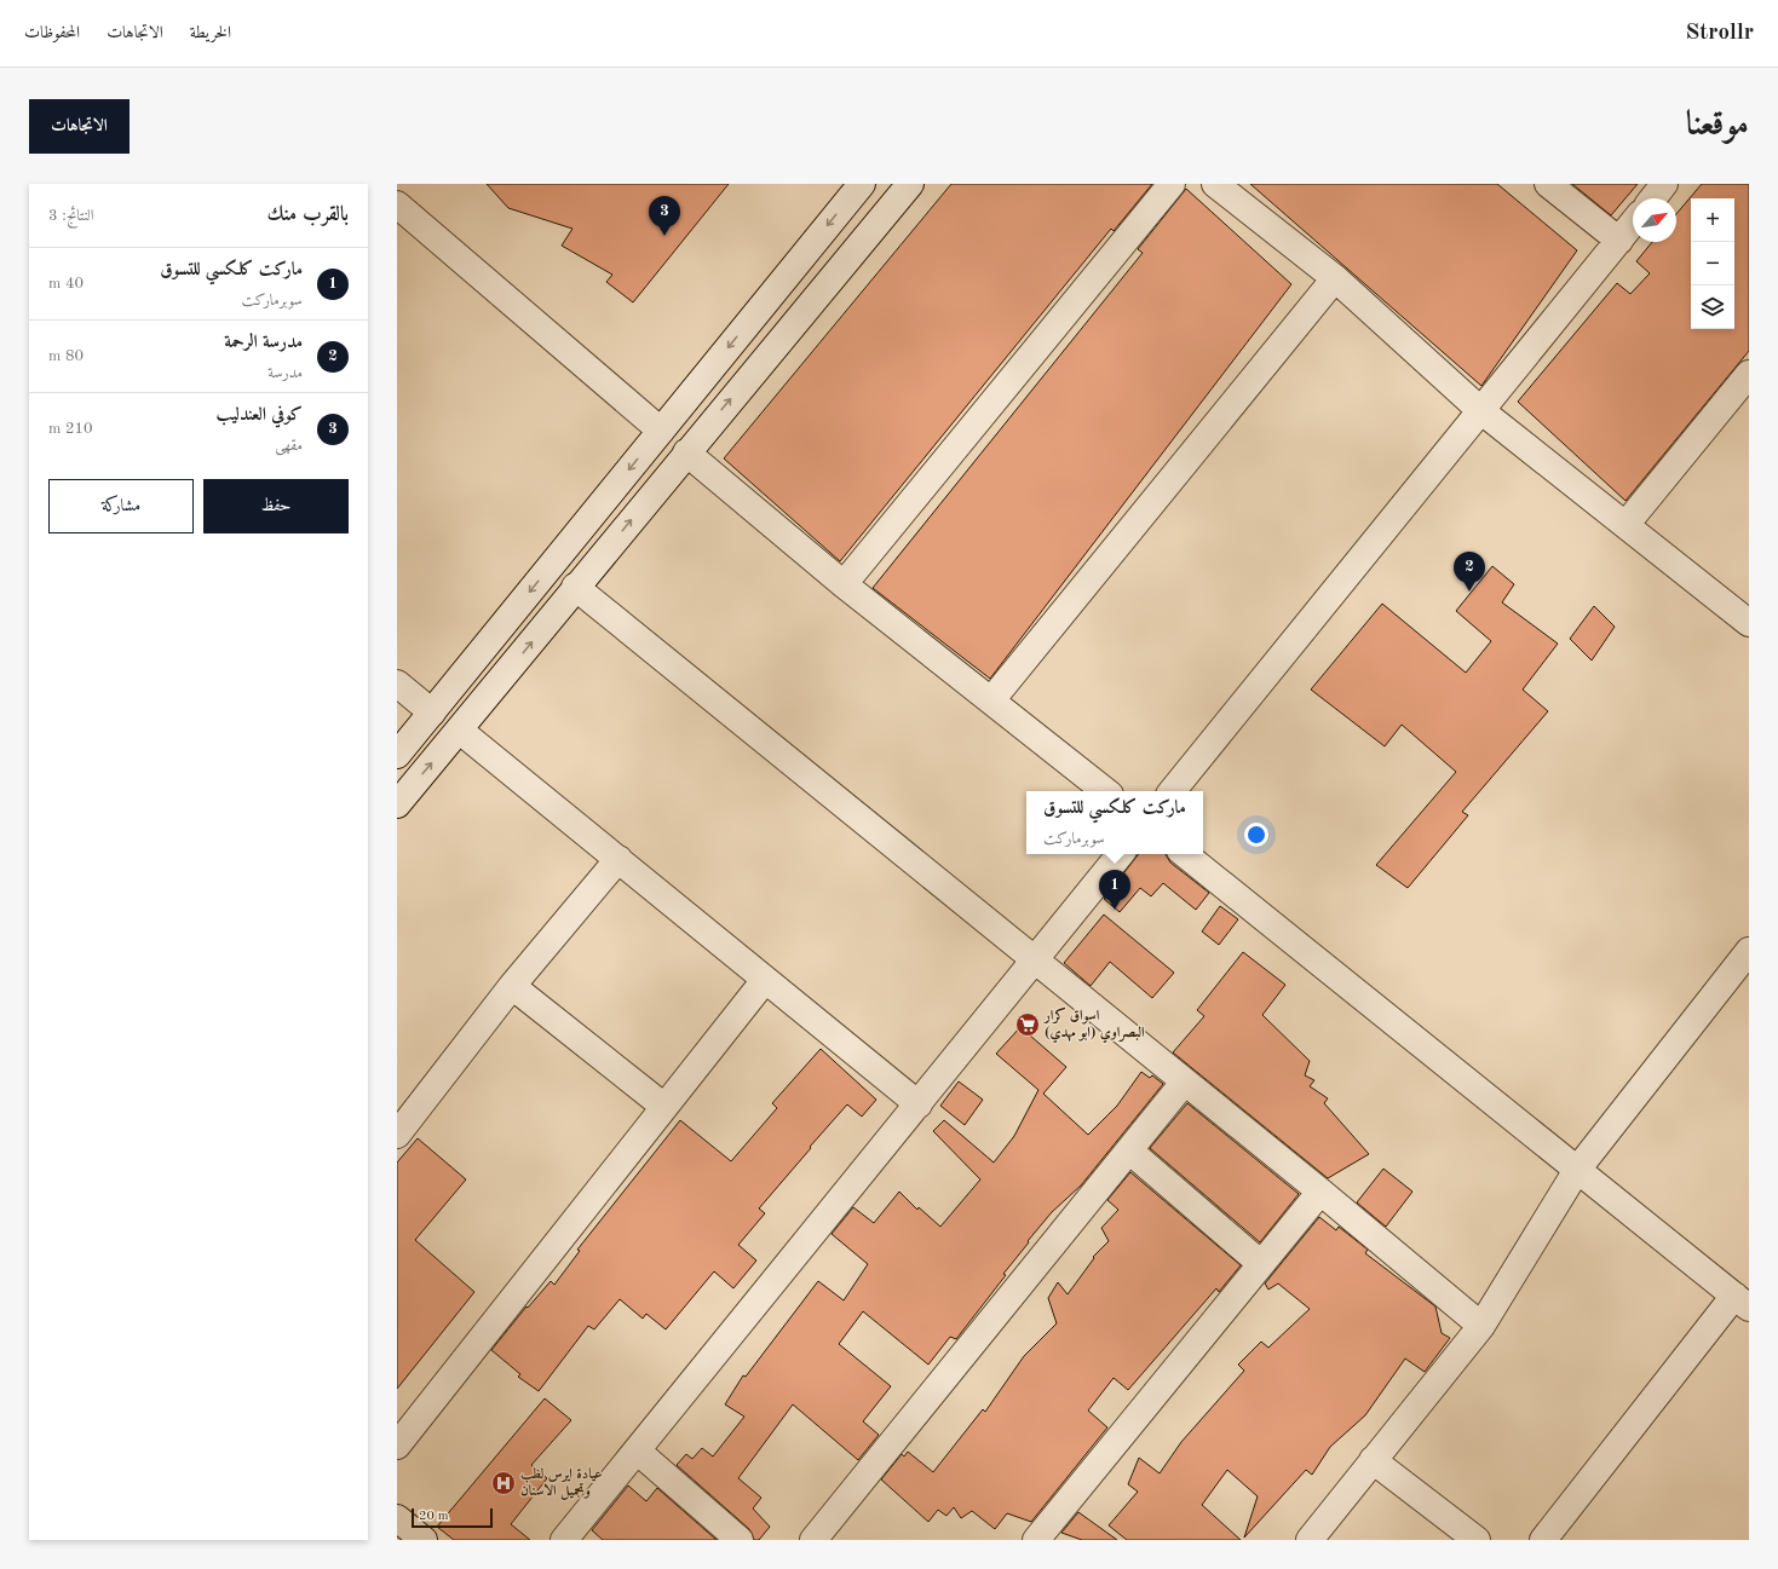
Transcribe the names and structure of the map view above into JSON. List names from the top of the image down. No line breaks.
{"places":{"supermarket":["اسواق كرار البصراوي (ابو مهدي)"],"hospital":["عيادة ايرس لطب وتجميل الاسنان"]},"scale_bar":"20 m","north":"top right","page":{"header":"Strollr","nav":["الخريطة","الاتجاهات","المحفوظات"],"title":"موقعنا","buttons":["الاتجاهات",["حفظ","مشاركة"]],"heading":["بالقرب منك","النتائج: 3"],"pins":["3","2","1"],"map_buttons":["+","−"],"list":[{"mark":"1","name":"ماركت كلكسي للتسوق","note":"سوبرماركت","value":"40 m"},{"mark":"2","name":"مدرسة الرحمة","note":"مدرسة","value":"80 m"},{"mark":"3","name":"كوفي العندليب","note":"مقهى","value":"210 m"}],"popup":["ماركت كلكسي للتسوق","سوبرماركت"],"scale":"20 m"}}
